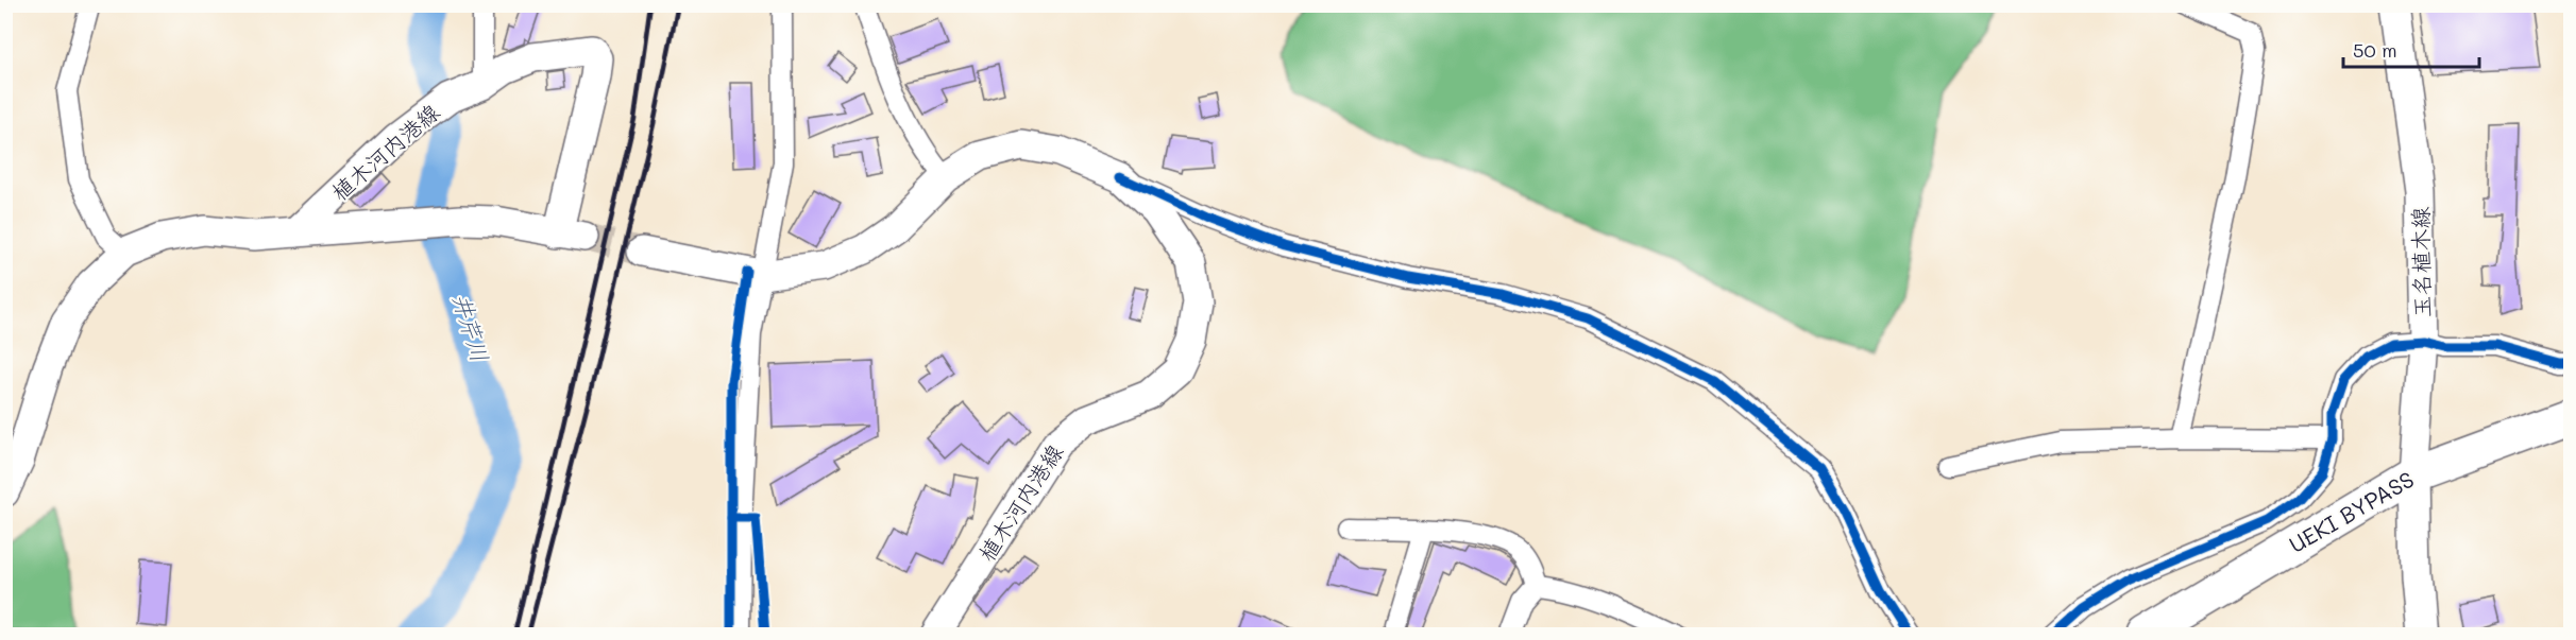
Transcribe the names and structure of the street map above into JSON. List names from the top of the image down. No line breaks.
{"streets":{"highway":["UEKI BYPASS"],"main road":["植木河内港線","玉名植木線"]},"crossings":[["玉名植木線","UEKI BYPASS"]],"water":["井芹川"],"scale_bar":"50 m"}
